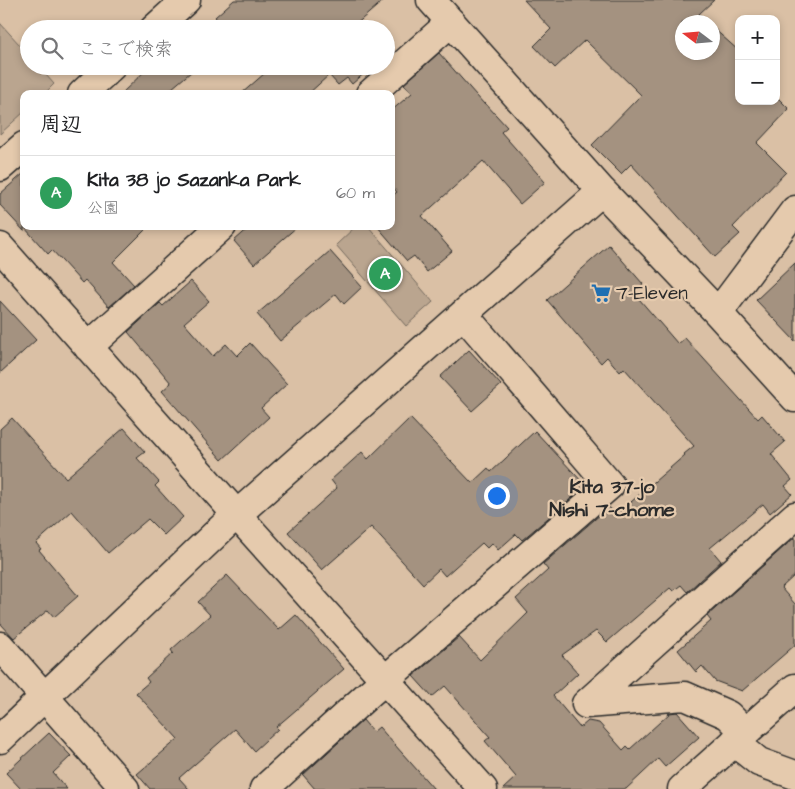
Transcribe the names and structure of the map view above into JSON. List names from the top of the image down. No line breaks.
{"districts":["Kita 37-jo Nishi 7-chome"],"places":{"supermarket":["7-Eleven"]},"north":"left","page":{"map_buttons":["+","−"],"search":"ここで検索","heading":"周辺","list":[{"mark":"A","name":"Kita 38 jo Sazanka Park","note":"公園","value":"60 m"}],"pins":"A"}}
